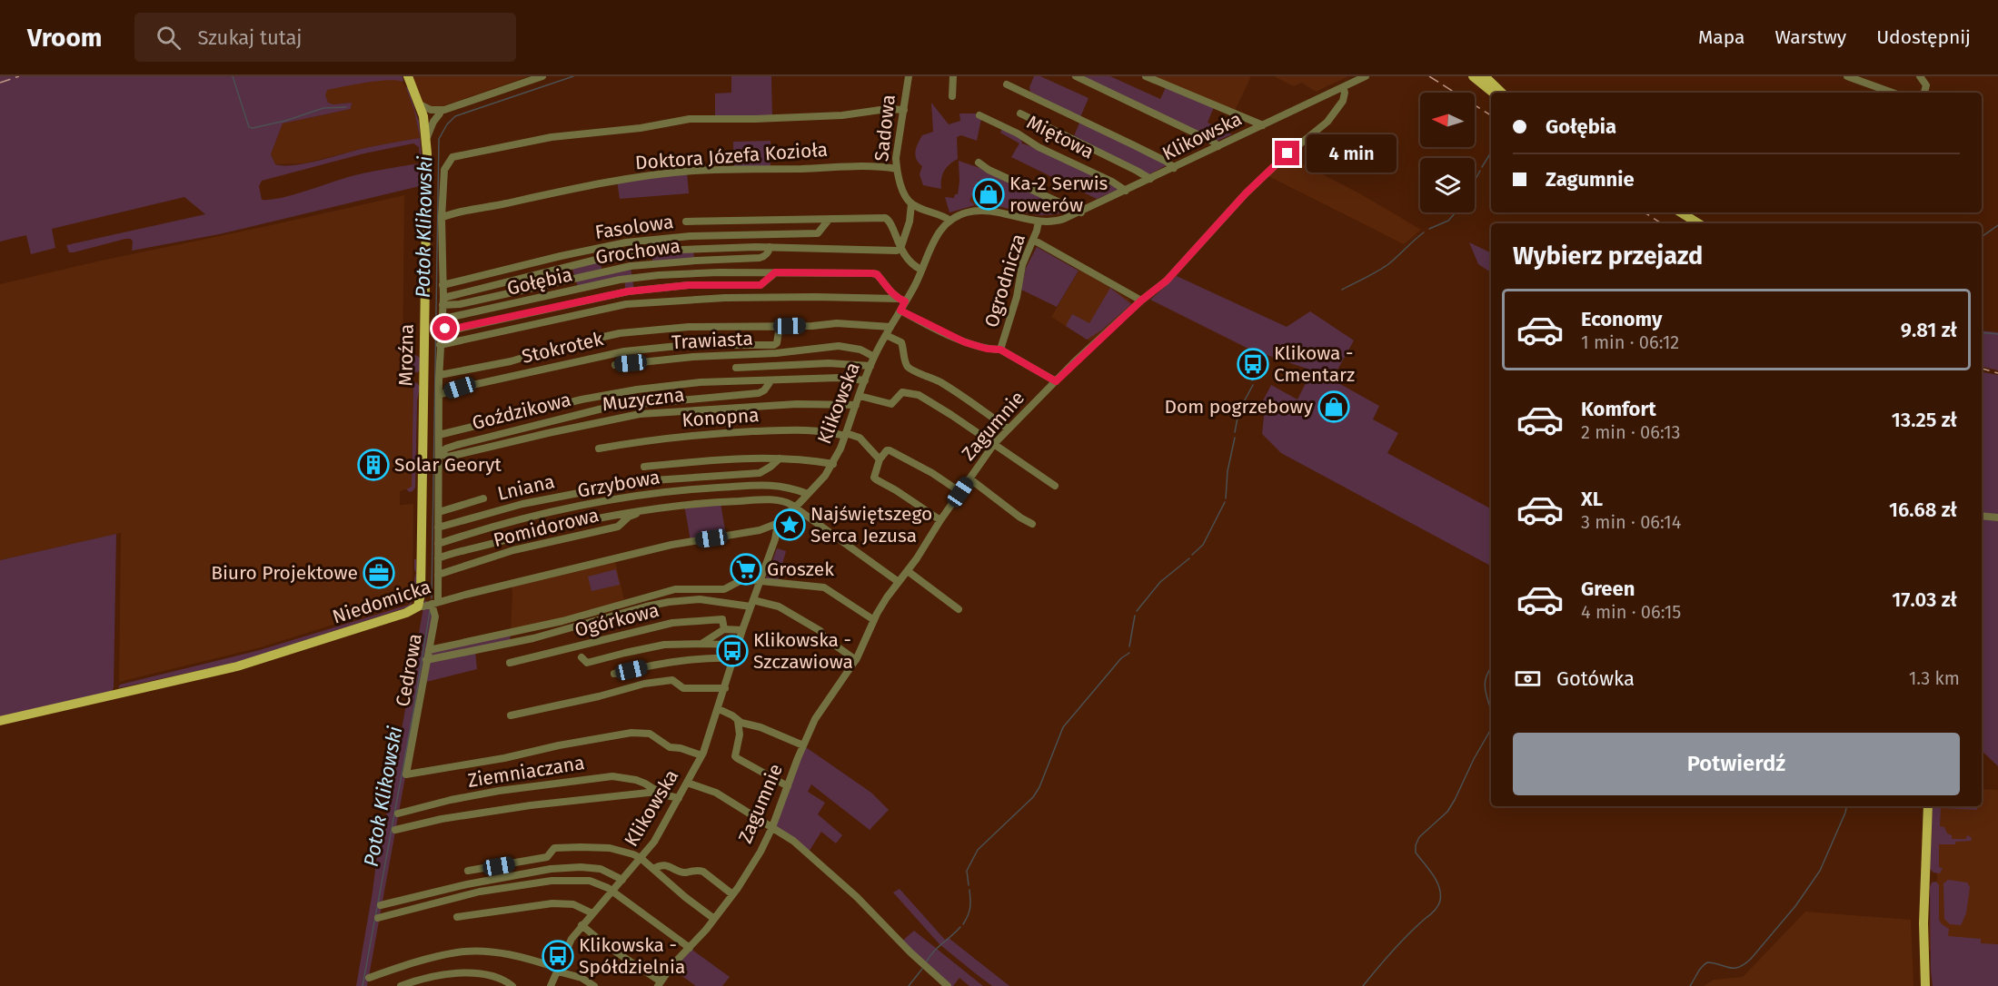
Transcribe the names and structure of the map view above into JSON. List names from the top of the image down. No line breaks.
{"streets":{"main road":["Mroźna","Niedomicka"],"street":["Sadowa","Klikowska","Miętowa","Doktora Józefa Kozioła","Fasolowa","Grochowa","Ogrodnicza","Gołębia","Trawiasta","Stokrotek","Muzyczna","Goździkowa","Konopna","Zagumnie","Grzybowa","Lniana","Pomidorowa","Ogórkowa","Cedrowa","Ziemniaczana"]},"crossings":[["Sadowa","Doktora Józefa Kozioła"],["Sadowa","Cedrowa"],["Klikowska","Miętowa"],["Klikowska","Ogrodnicza"],["Klikowska","Gołębia"],["Klikowska","Trawiasta"],["Klikowska","Stokrotek"],["Klikowska","Muzyczna"],["Klikowska","Goździkowa"],["Klikowska","Konopna"],["Klikowska","Zagumnie"],["Klikowska","Grzybowa"],["Klikowska","Pomidorowa"],["Klikowska","Niedomicka"],["Klikowska","Cedrowa"],["Klikowska","Ziemniaczana"],["Doktora Józefa Kozioła","Cedrowa"],["Fasolowa","Grochowa"],["Fasolowa","Cedrowa"],["Grochowa","Cedrowa"],["Ogrodnicza","Zagumnie"],["Gołębia","Cedrowa"],["Stokrotek","Cedrowa"],["Mroźna","Niedomicka"],["Muzyczna","Goździkowa"],["Muzyczna","Cedrowa"],["Goździkowa","Cedrowa"],["Grzybowa","Cedrowa"],["Lniana","Cedrowa"],["Pomidorowa","Cedrowa"],["Niedomicka","Cedrowa"]],"water":["Potok Klikowski"],"places":{"shop":["Ka-2 Serwis rowerów","Dom pogrzebowy"],"bus stop":["Klikowa - Cmentarz","Klikowska - Szczawiowa","Klikowska - Spółdzielnia"],"building":["Solar Georyt"],"place":["Najświętszego Serca Jezusa"],"supermarket":["Groszek"],"office":["Biuro Projektowe"]},"north":"left","page":{"header":"Vroom","search":"Szukaj tutaj","nav":["Mapa","Warstwy","Udostępnij"],"banner":["Gołębia","Zagumnie"],"bubble":"4 min","heading":"Wybierz przejazd","list":[{"name":"Economy","note":"1 min · 06:12","value":"9.81 zł"},{"name":"Komfort","note":"2 min · 06:13","value":"13.25 zł"},{"name":"XL","note":"3 min · 06:14","value":"16.68 zł"},{"name":"Green","note":"4 min · 06:15","value":"17.03 zł"}],"pay":["Gotówka","1.3 km"],"buttons":"Potwierdź"}}
